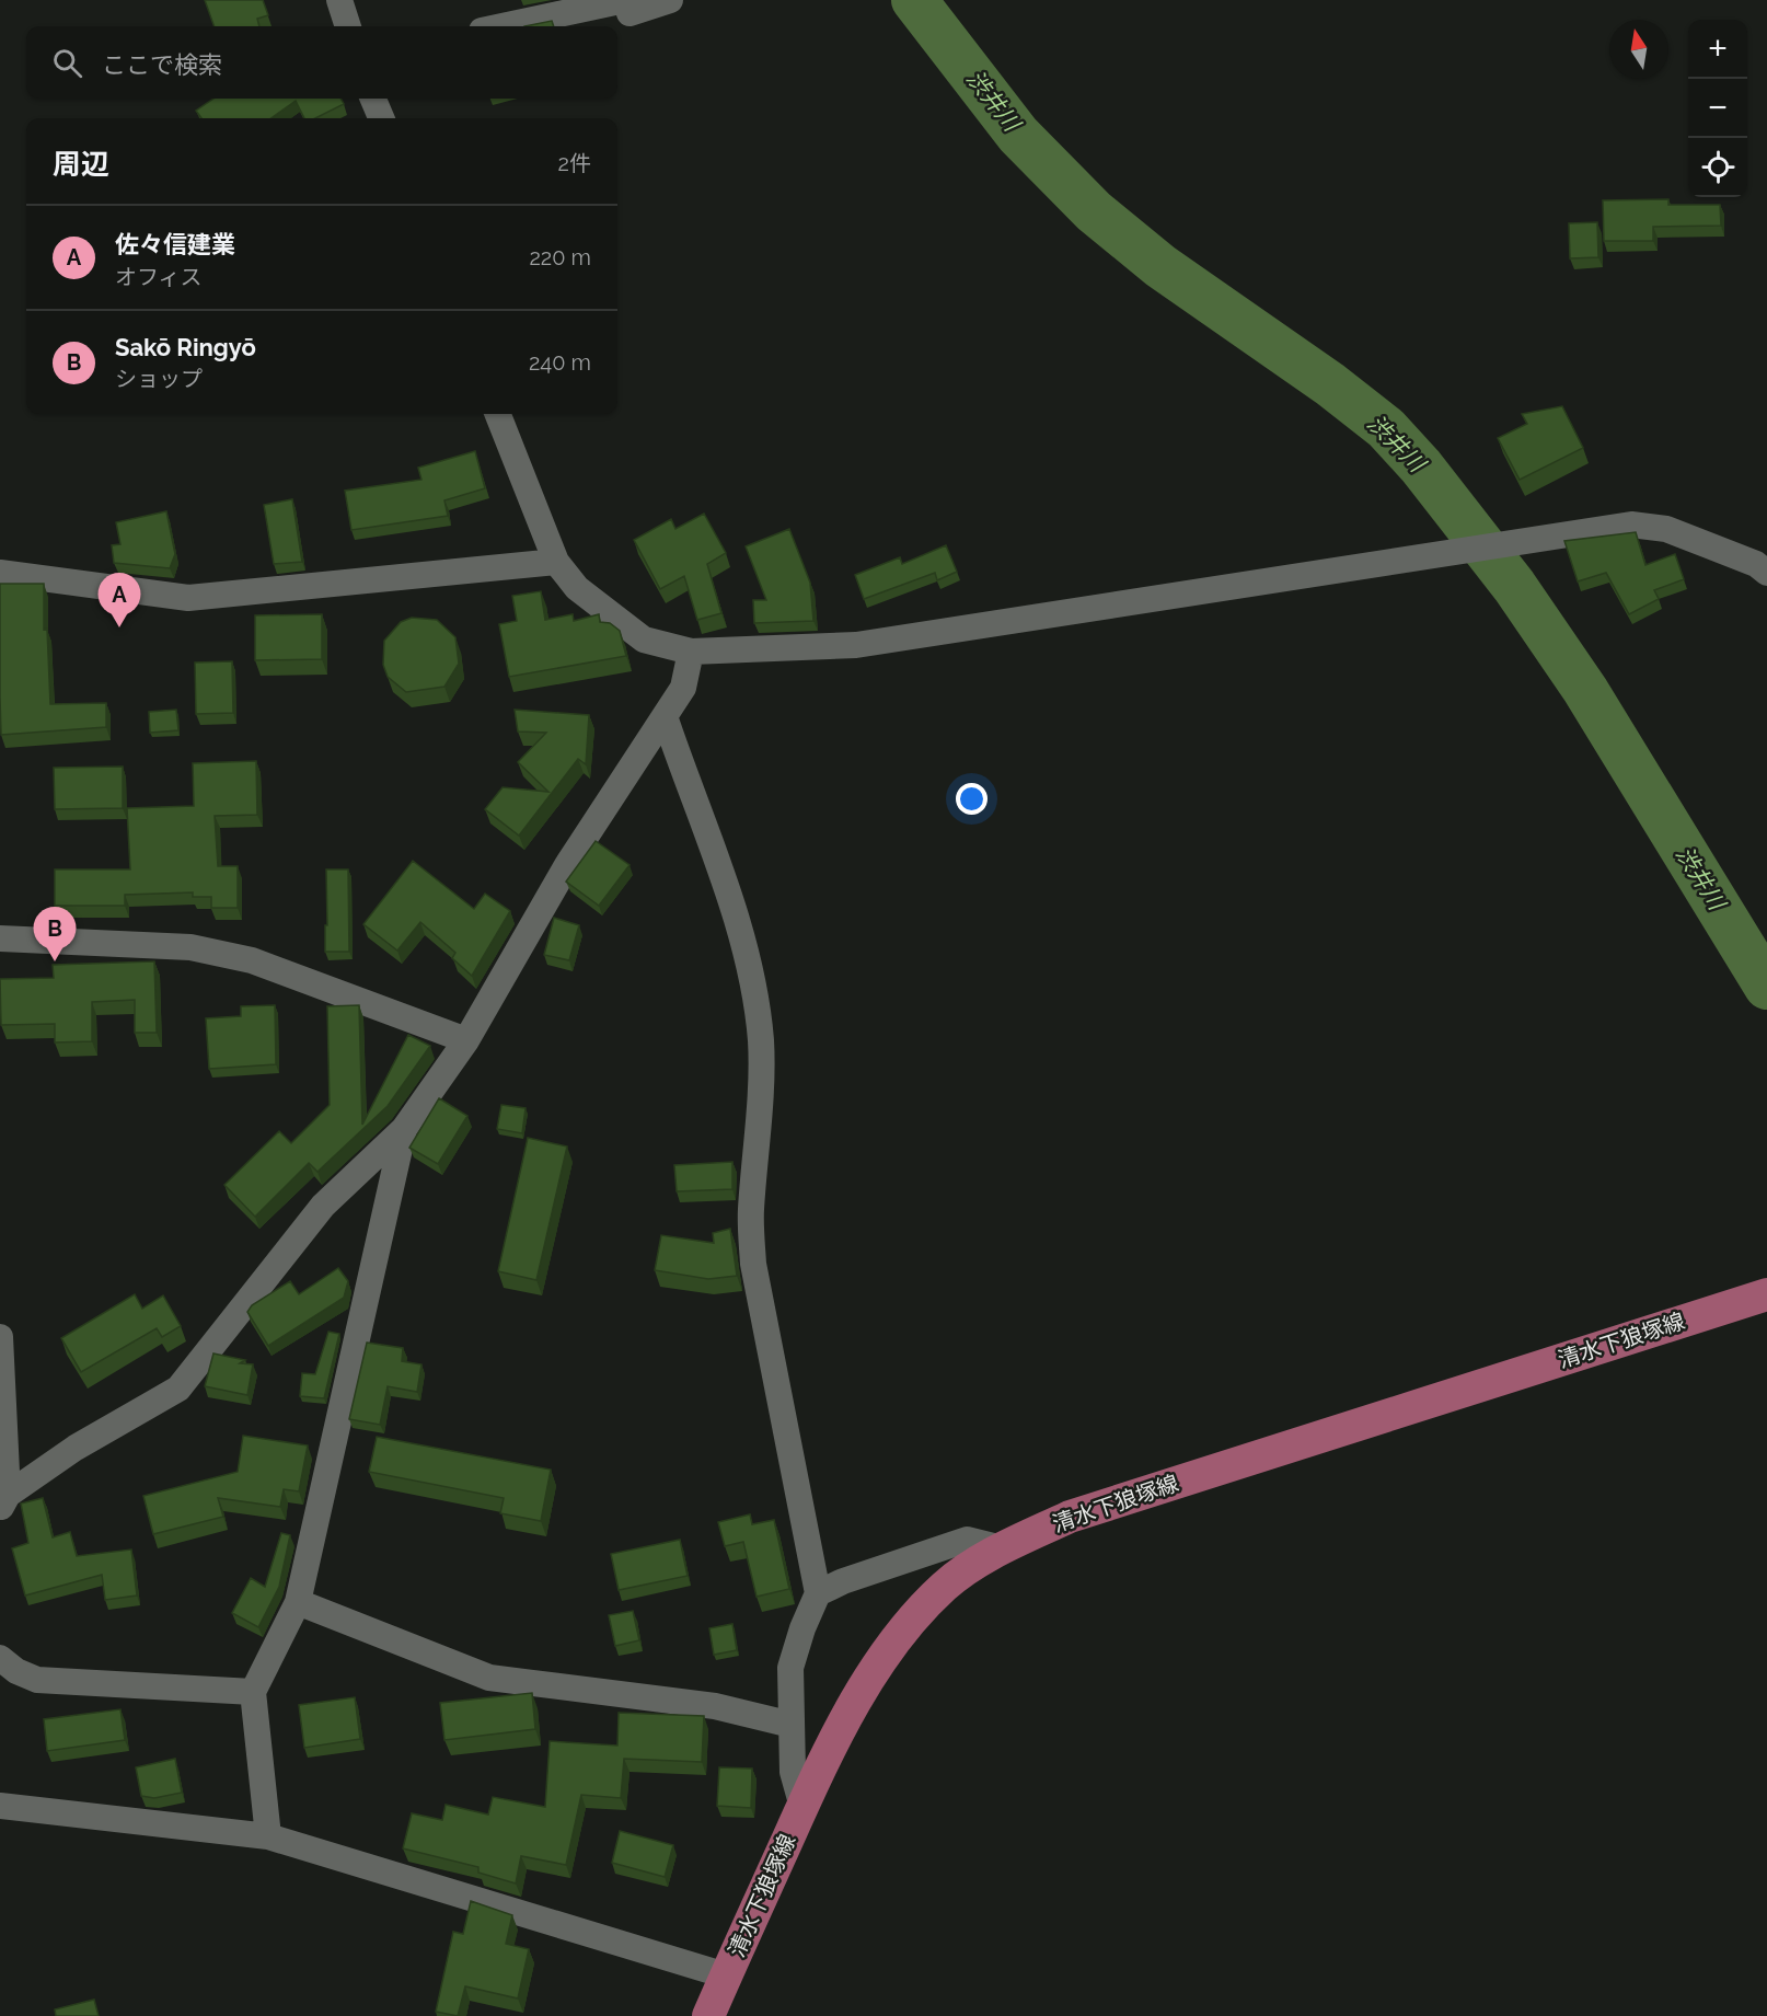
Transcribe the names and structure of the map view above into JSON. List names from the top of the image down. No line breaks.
{"streets":{"main road":["清水下狼塚線"]},"water":["渋井川"],"north":"top","page":{"map_buttons":["+","−"],"search":"ここで検索","heading":["周辺","2件"],"list":[{"mark":"A","name":"佐々信建業","note":"オフィス","value":"220 m"},{"mark":"B","name":"Sakō Ringyō","note":"ショップ","value":"240 m"}],"pins":["A","B"]}}
